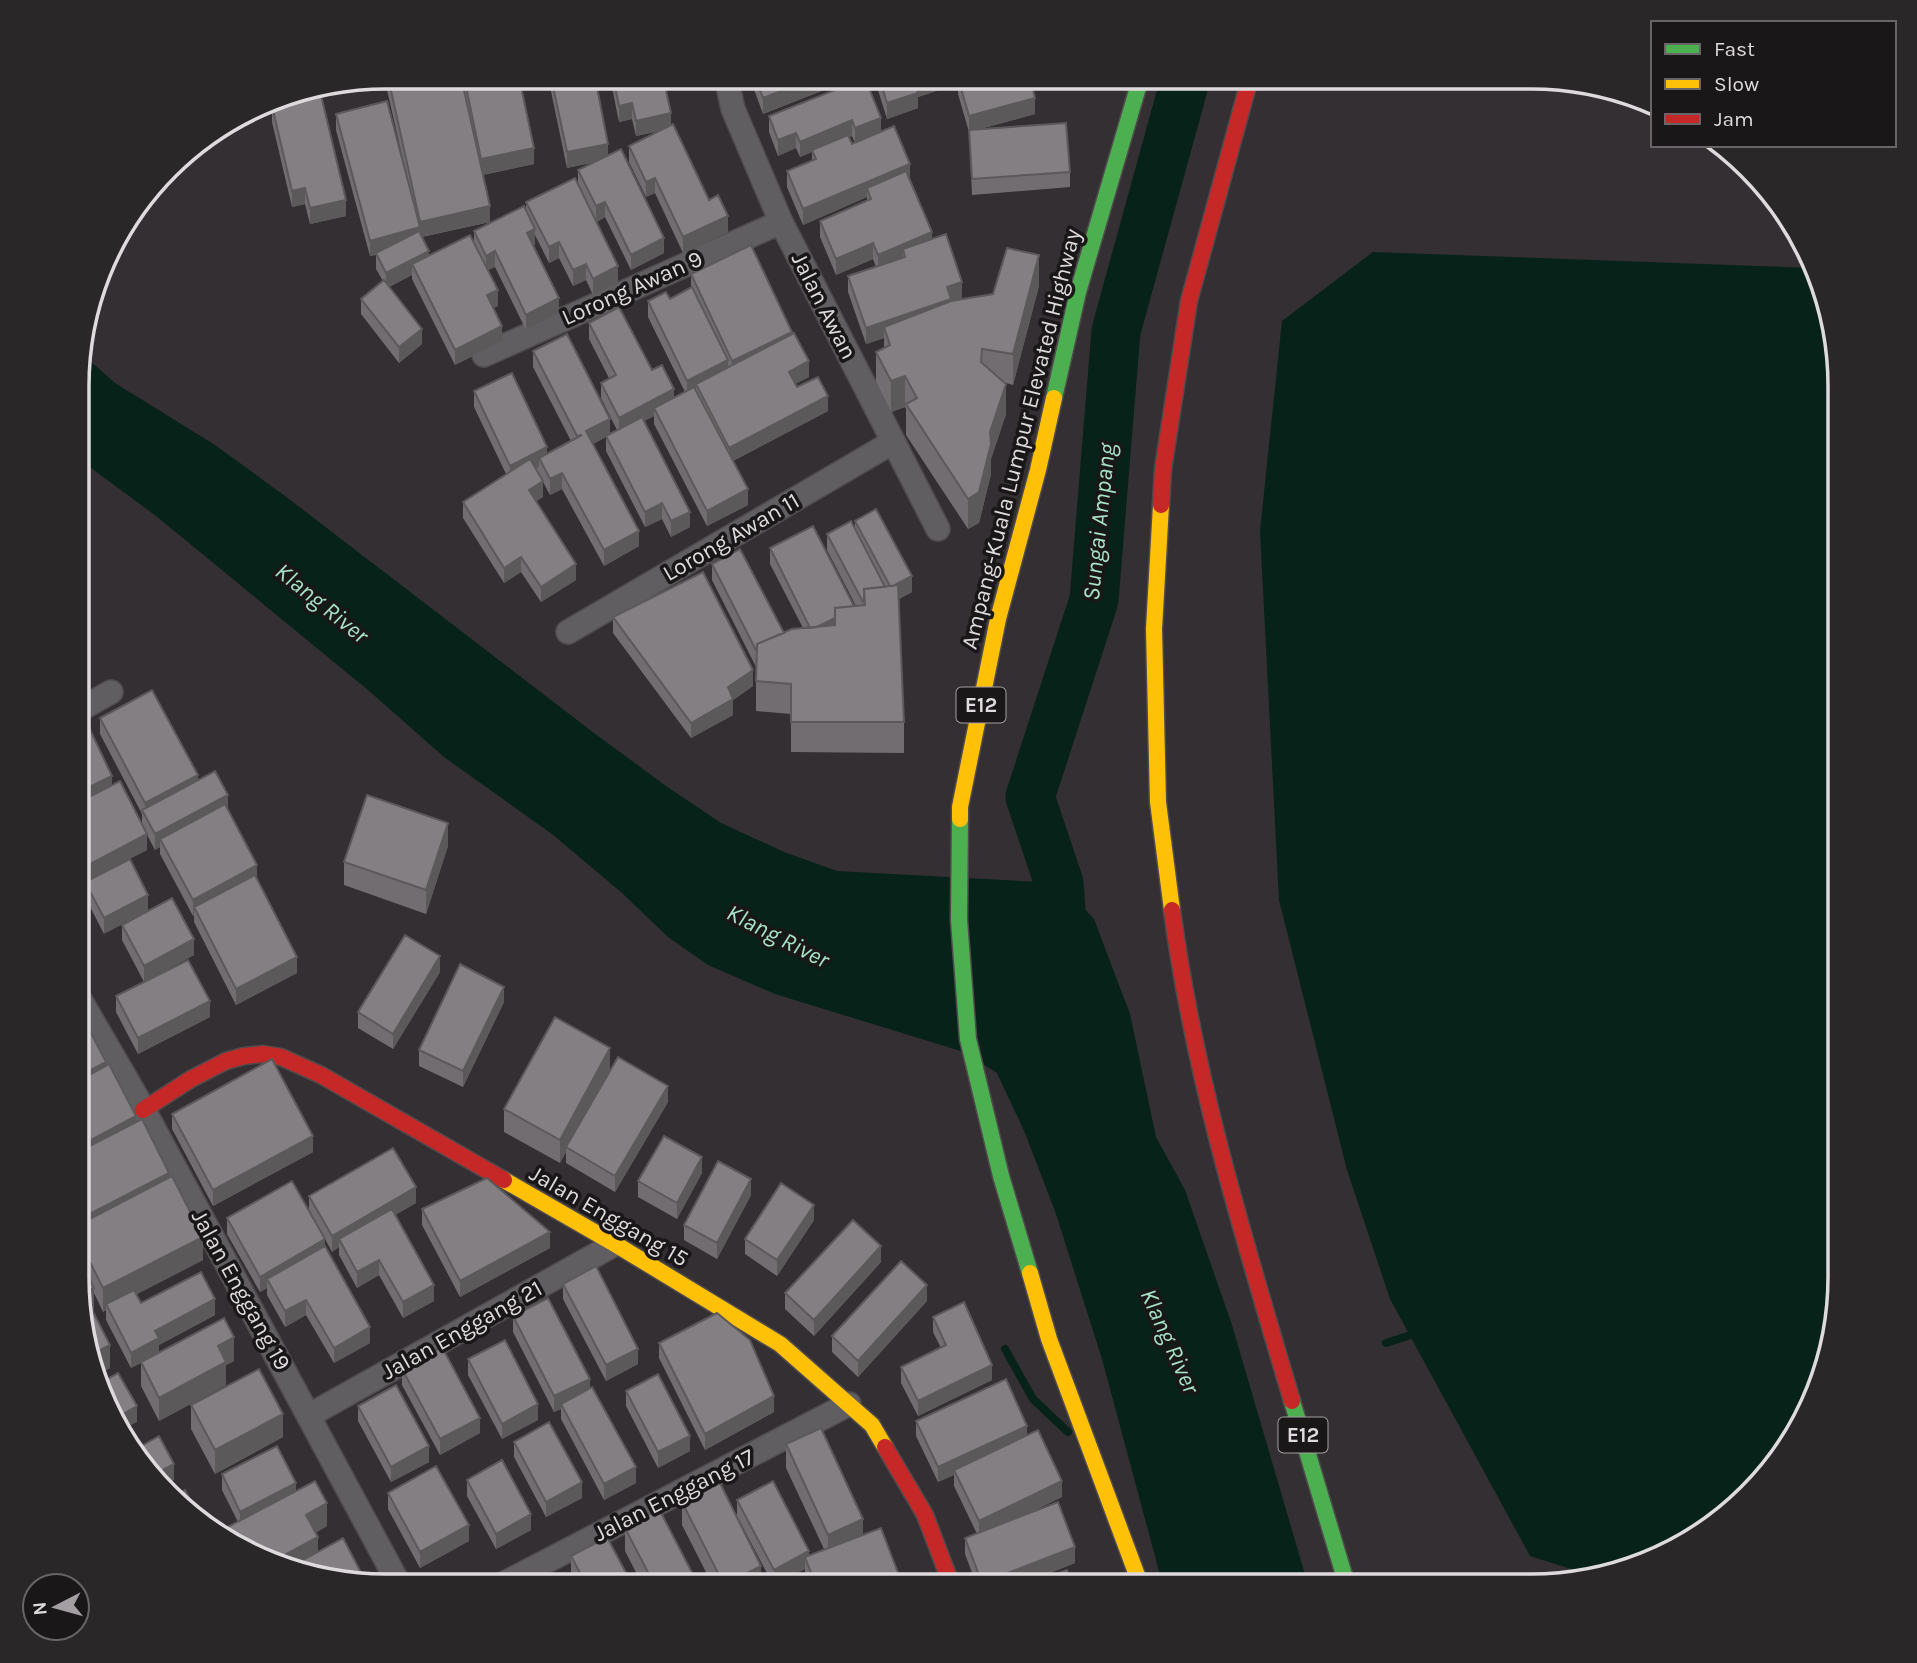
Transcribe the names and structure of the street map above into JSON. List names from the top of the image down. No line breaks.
{"streets":{"main road":["Ampang-Kuala Lumpur Elevated Highway","E12","Jalan Enggang 15"],"street":["Lorong Awan 9","Jalan Awan","Lorong Awan 11","Jalan Enggang 19","Jalan Enggang 21","Jalan Enggang 17"]},"crossings":[["Lorong Awan 9","Jalan Awan"],["Jalan Awan","Lorong Awan 11"],["Jalan Enggang 15","Jalan Enggang 19"],["Jalan Enggang 15","Jalan Enggang 21"],["Jalan Enggang 15","Jalan Enggang 17"],["Jalan Enggang 19","Jalan Enggang 21"]],"water":["Sungai Ampang","Klang River"],"legend":["Fast","Slow","Jam"],"north":"left"}
